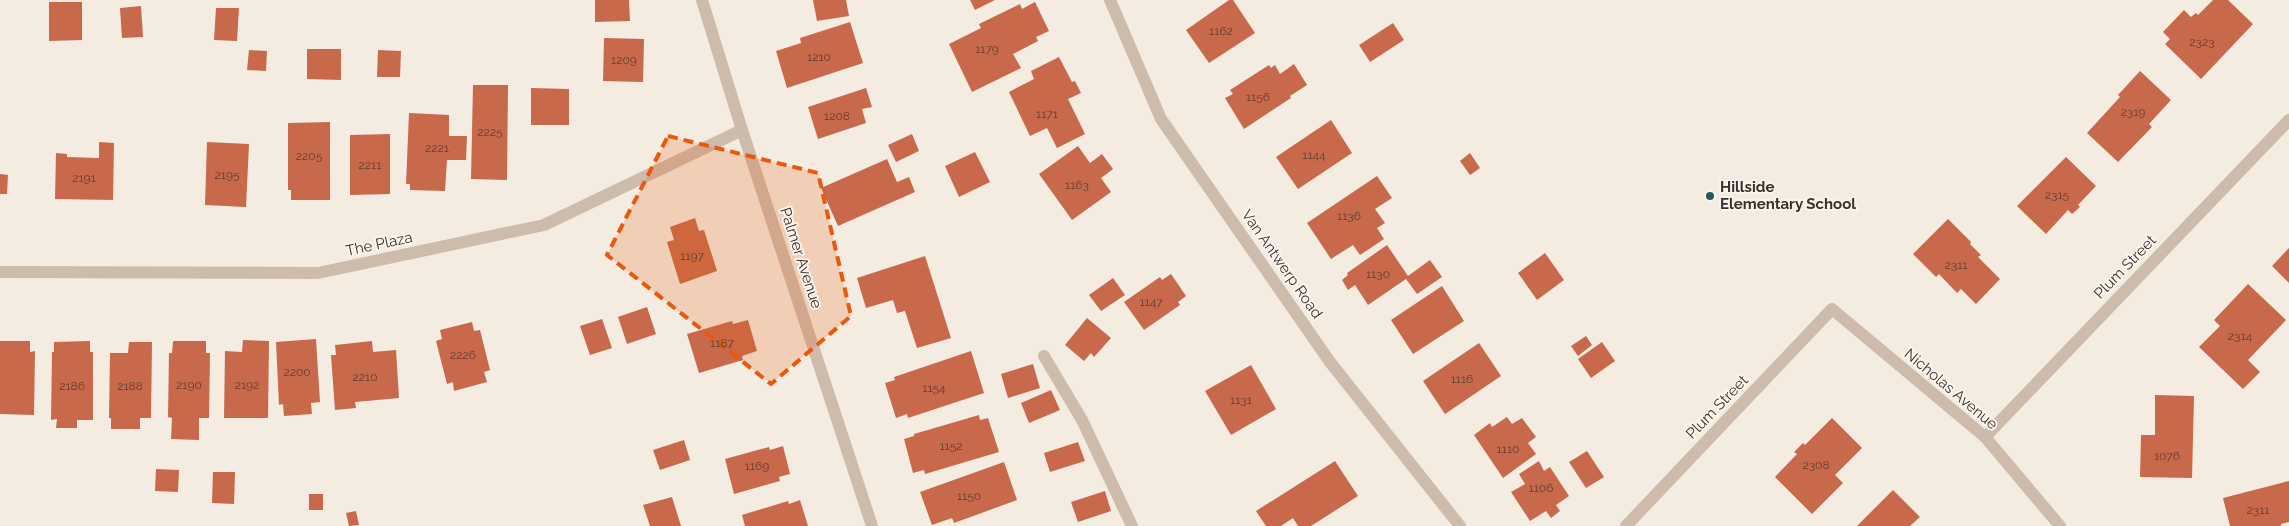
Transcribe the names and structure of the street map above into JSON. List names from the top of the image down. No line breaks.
{"streets":{"street":["The Plaza","Palmer Avenue","Van Antwerp Road","Plum Street","Nicholas Avenue"]},"crossings":[["The Plaza","Palmer Avenue"],["Plum Street","Nicholas Avenue"]],"places":["Hillside Elementary School"],"house_numbers":["1162","2323","1179","1210","1209","1156","2319","1171","1208","2225","2221","1144","2205","2211","2195","2191","1163","2315","1136","1197","2311","1130","1147","2314","1187","2226","2200","2210","1116","2190","2192","2186","2188","1154","1131","1152","1110","1076","2308","1169","1106","1150","2311"]}
